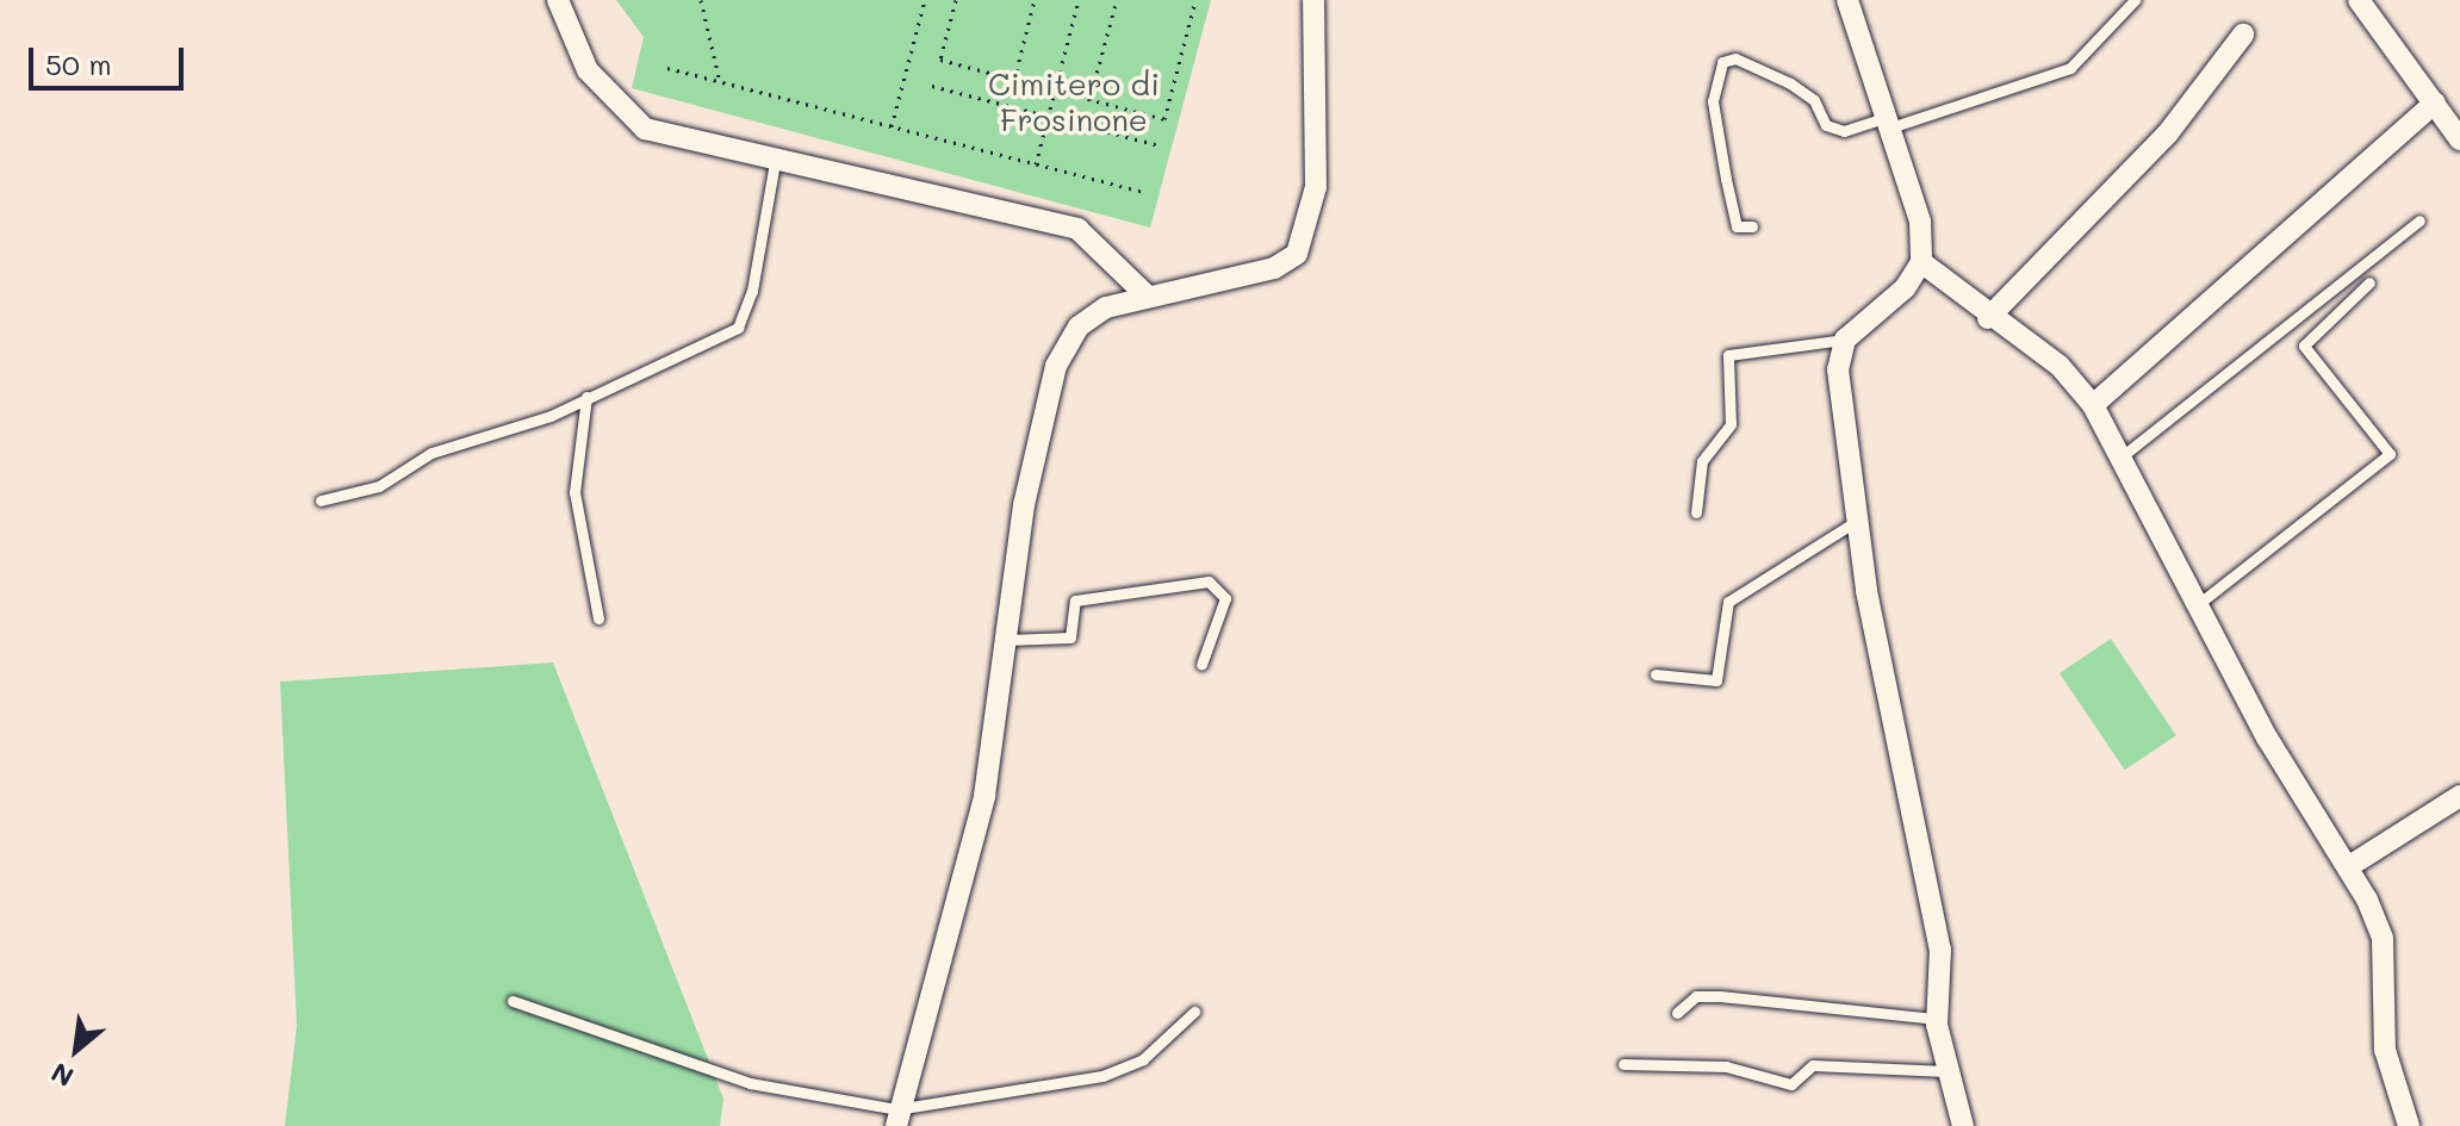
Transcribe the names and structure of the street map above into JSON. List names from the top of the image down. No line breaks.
{"parks":["Cimitero di Frosinone"],"scale_bar":"50 m","north":"bottom left"}
